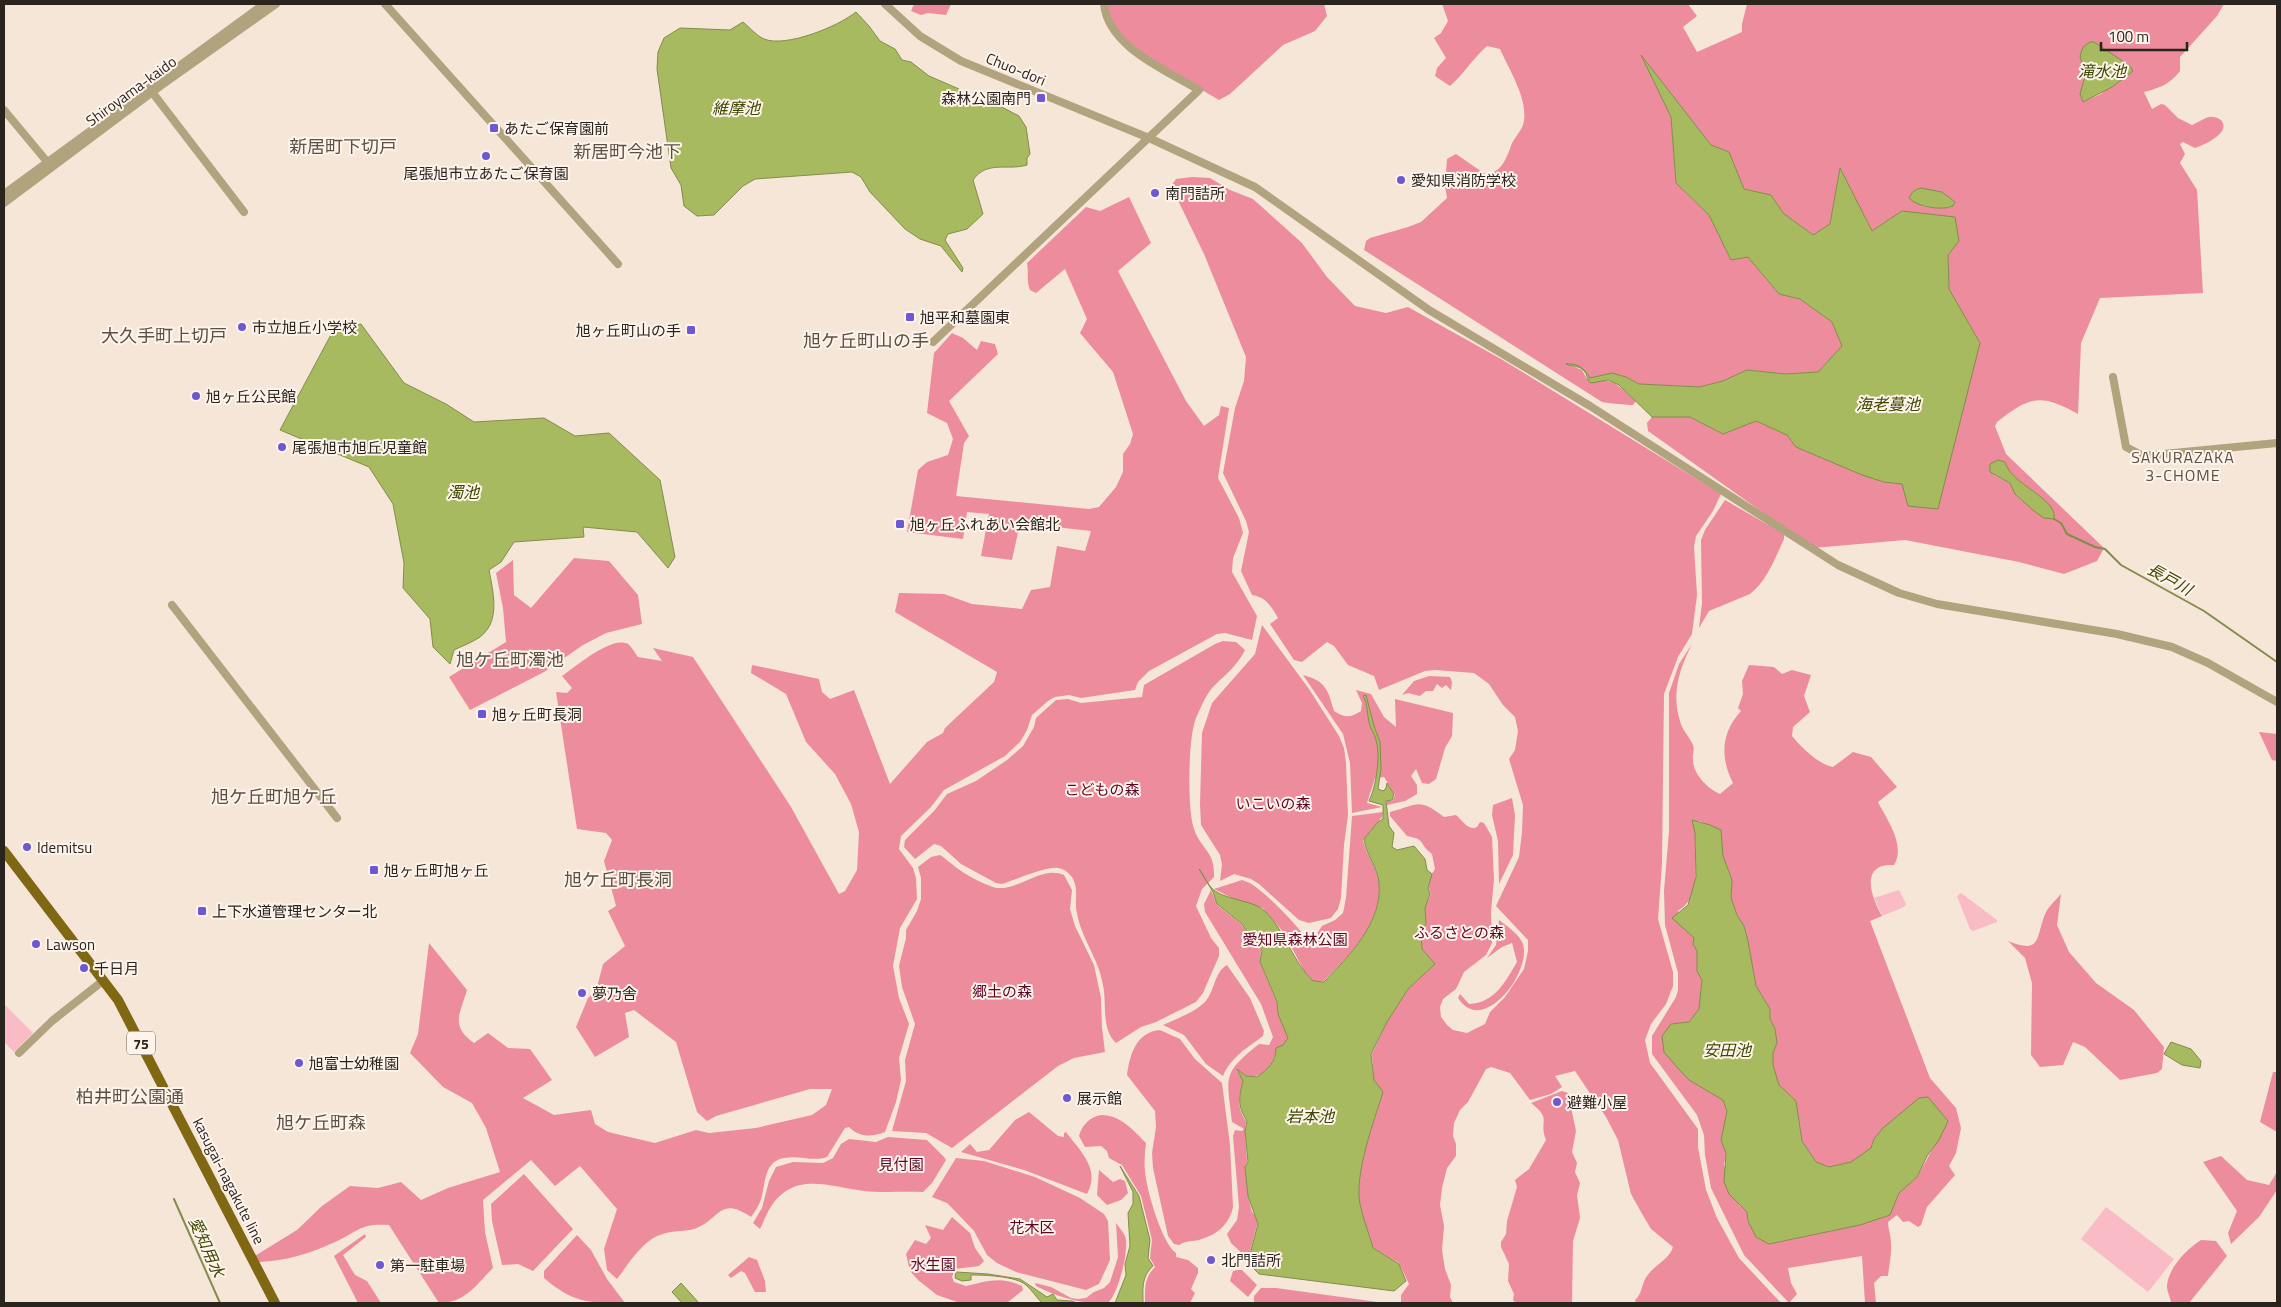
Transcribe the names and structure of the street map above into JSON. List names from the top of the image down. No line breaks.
{"streets":{"main road":["75","kasugai-nagakute line"],"street":["Chuo-dori","Shiroyama-kaido"]},"districts":["新居町下切戸","新居町今池下","大久手町上切戸","旭ケ丘町山の手","SAKURAZAKA 3-CHOME","旭ケ丘町濁池","旭ケ丘町旭ケ丘","旭ケ丘町長洞","柏井町公園通","旭ケ丘町森"],"water":["滝水池","維摩池","海老蔓池","濁池","長戸川","安田池","岩本池","愛知用水"],"parks":["こどもの森","いこいの森","ふるさとの森","愛知県森林公園","郷土の森","見付園","花木区","水生園"],"places":{"transit":["森林公園南門","あたご保育園前","旭平和墓園東","旭ヶ丘町山の手","旭ヶ丘ふれあい会館北","旭ヶ丘町長洞","旭ヶ丘町旭ヶ丘","上下水道管理センター北"],"other":["尾張旭市立あたご保育園","愛知県消防学校","南門詰所","市立旭丘小学校","旭ヶ丘公民館","尾張旭市旭丘児童館","Idemitsu","Lawson","千日月","夢乃舎","旭富士幼稚園","展示館","避難小屋","北門詰所","第一駐車場"]},"scale_bar":"100 m"}
